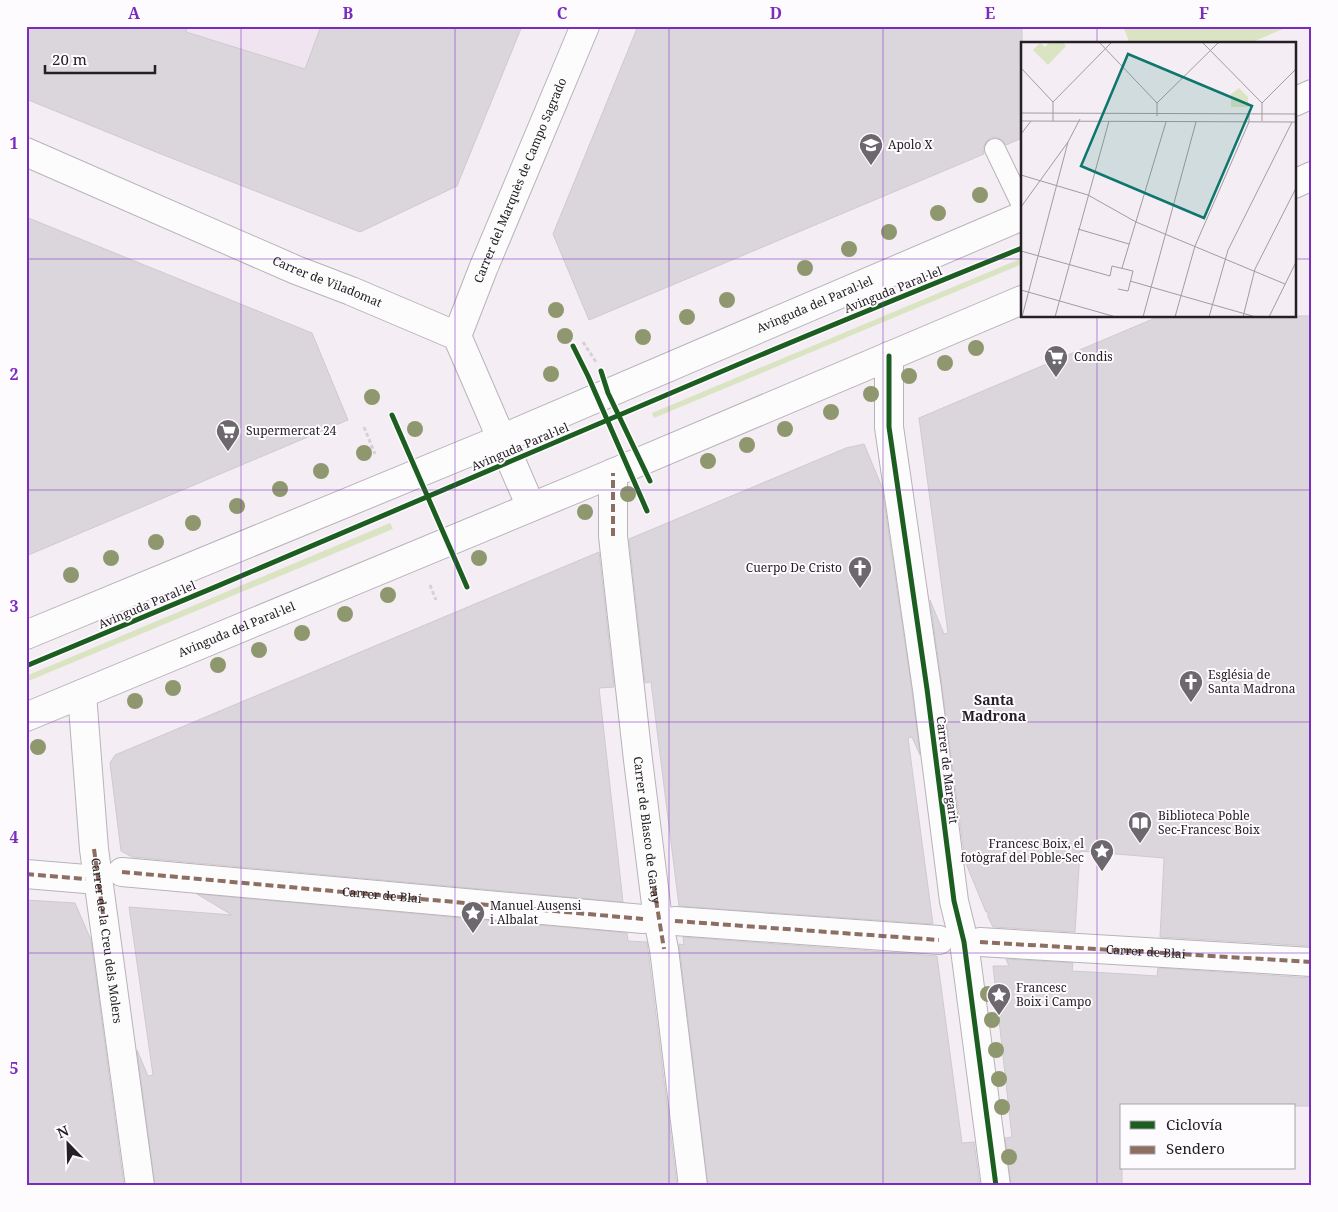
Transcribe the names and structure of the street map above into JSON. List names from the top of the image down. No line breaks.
{"streets":{"street":["Carrer del Marquès de Campo Sagrado","Carrer de Viladomat","Avinguda del Paral·lel","Carrer de Margarit","Carrer de Blasco de Garay","Carrer de Blai","Carrer de la Creu dels Molers"],"cycle path":["Avinguda Paral·lel"]},"crossings":[["Carrer del Marquès de Campo Sagrado","Carrer de Viladomat"],["Avinguda del Paral·lel","Carrer de Margarit"],["Avinguda del Paral·lel","Carrer de Blasco de Garay"],["Avinguda del Paral·lel","Carrer de la Creu dels Molers"]],"districts":["Santa Madrona"],"places":{"school or university":["Apolo X"],"supermarket":["Condis","Supermercat 24"],"church":["Cuerpo De Cristo","Església de Santa Madrona"],"library":["Biblioteca Poble Sec-Francesc Boix"],"place":["Francesc Boix, el fotògraf del Poble-Sec","Manuel Ausensi i Albalat","Francesc Boix i Campo"]},"legend":["Ciclovía","Sendero"],"scale_bar":"20 m","north":"top left","grid":{"columns":["A","B","C","D","E","F"],"rows":["1","2","3","4","5"]}}
